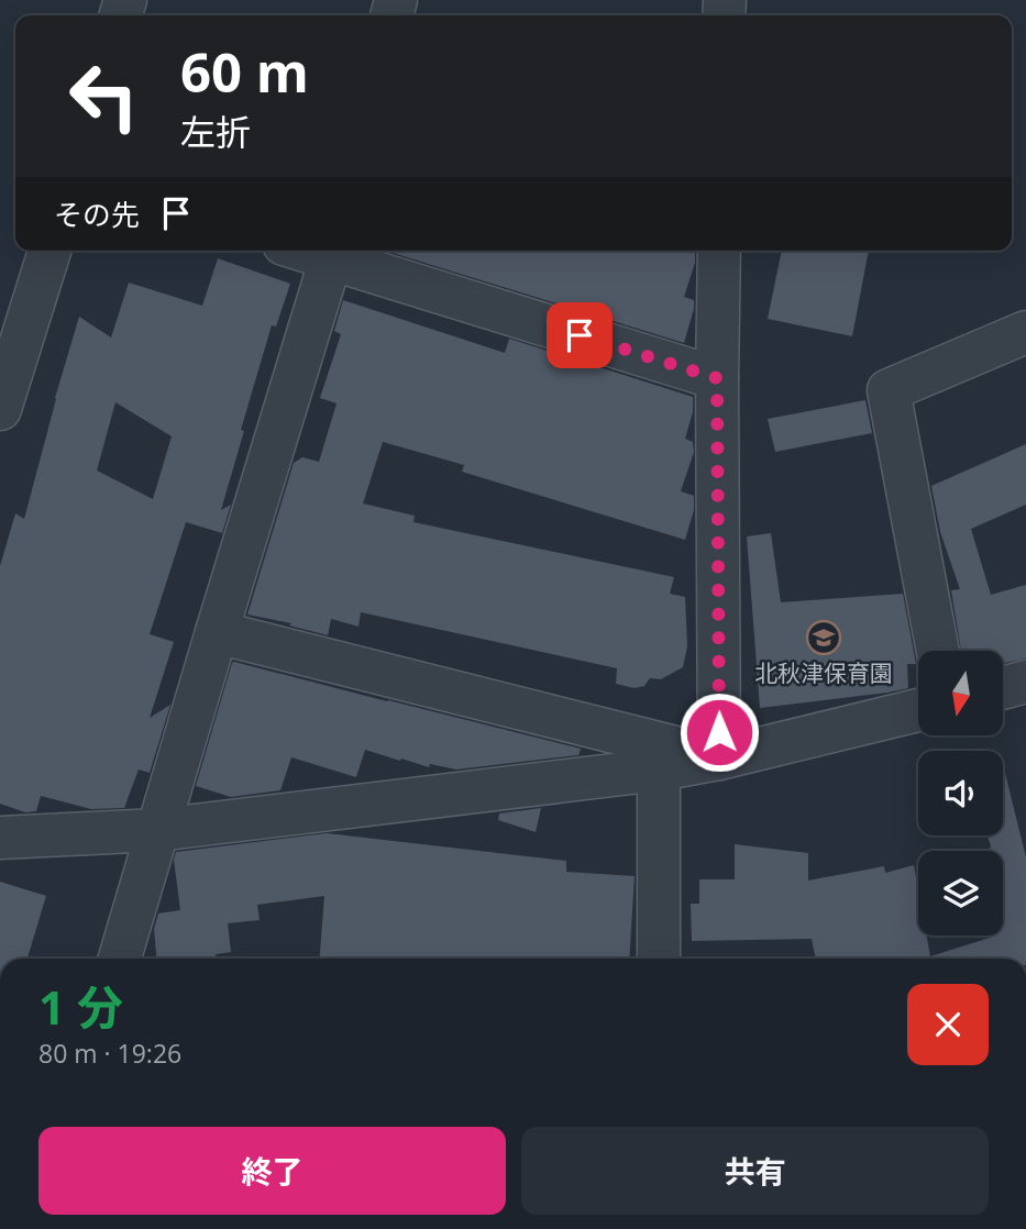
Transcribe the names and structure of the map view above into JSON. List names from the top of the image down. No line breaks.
{"places":{"school or university":["北秋津保育園"]},"north":"bottom","page":{"turn":["60 m","左折"],"then":"その先","heading":["1 分","80 m · 19:26"],"buttons":["終了","共有"]}}
